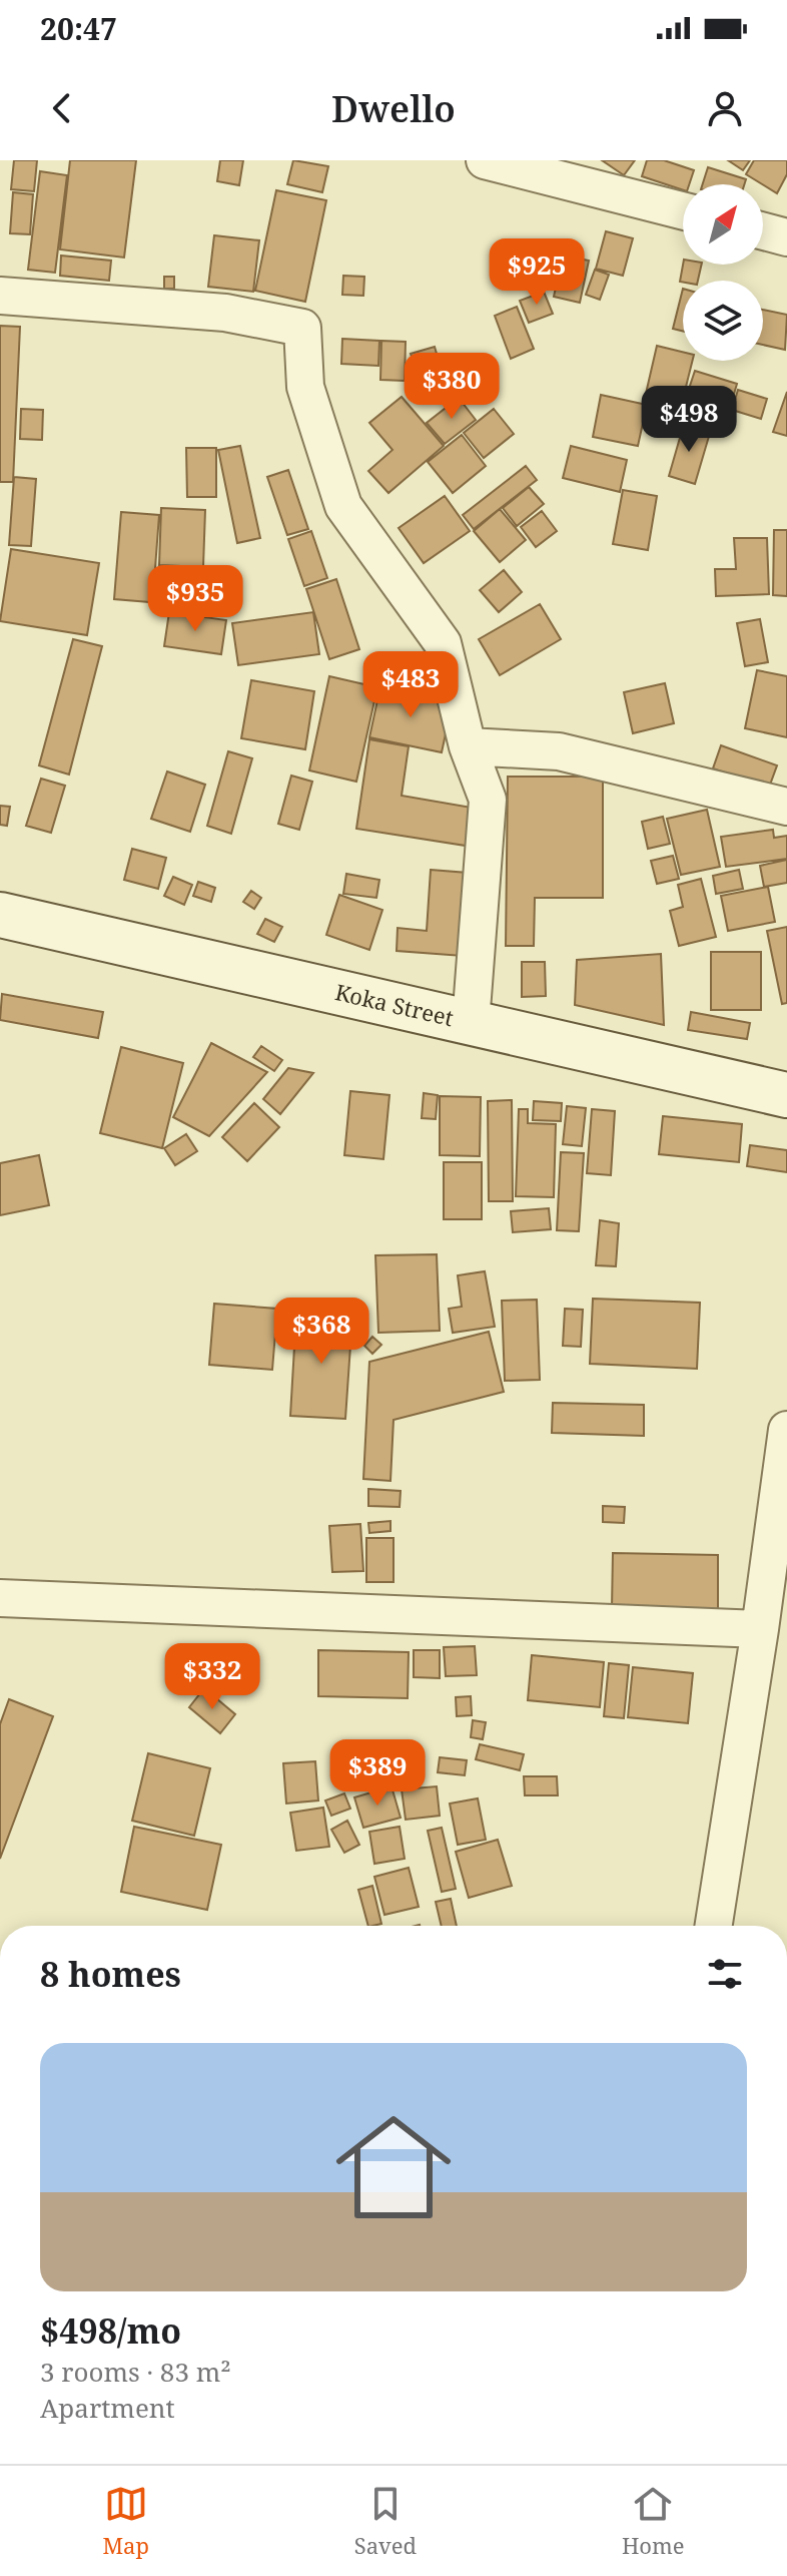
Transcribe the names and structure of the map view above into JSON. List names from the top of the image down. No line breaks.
{"streets":{"main road":["Koka Street"]},"north":"top right","page":{"status":"20:47","header":"Dwello","price":["$925","$380","$498","$935","$483","$368","$332","$389"],"heading":"8 homes","list":[{"name":"$498/mo","note":"3 rooms · 83 m² · Apartment"}],"tabs":["Map","Saved","Home"]}}
